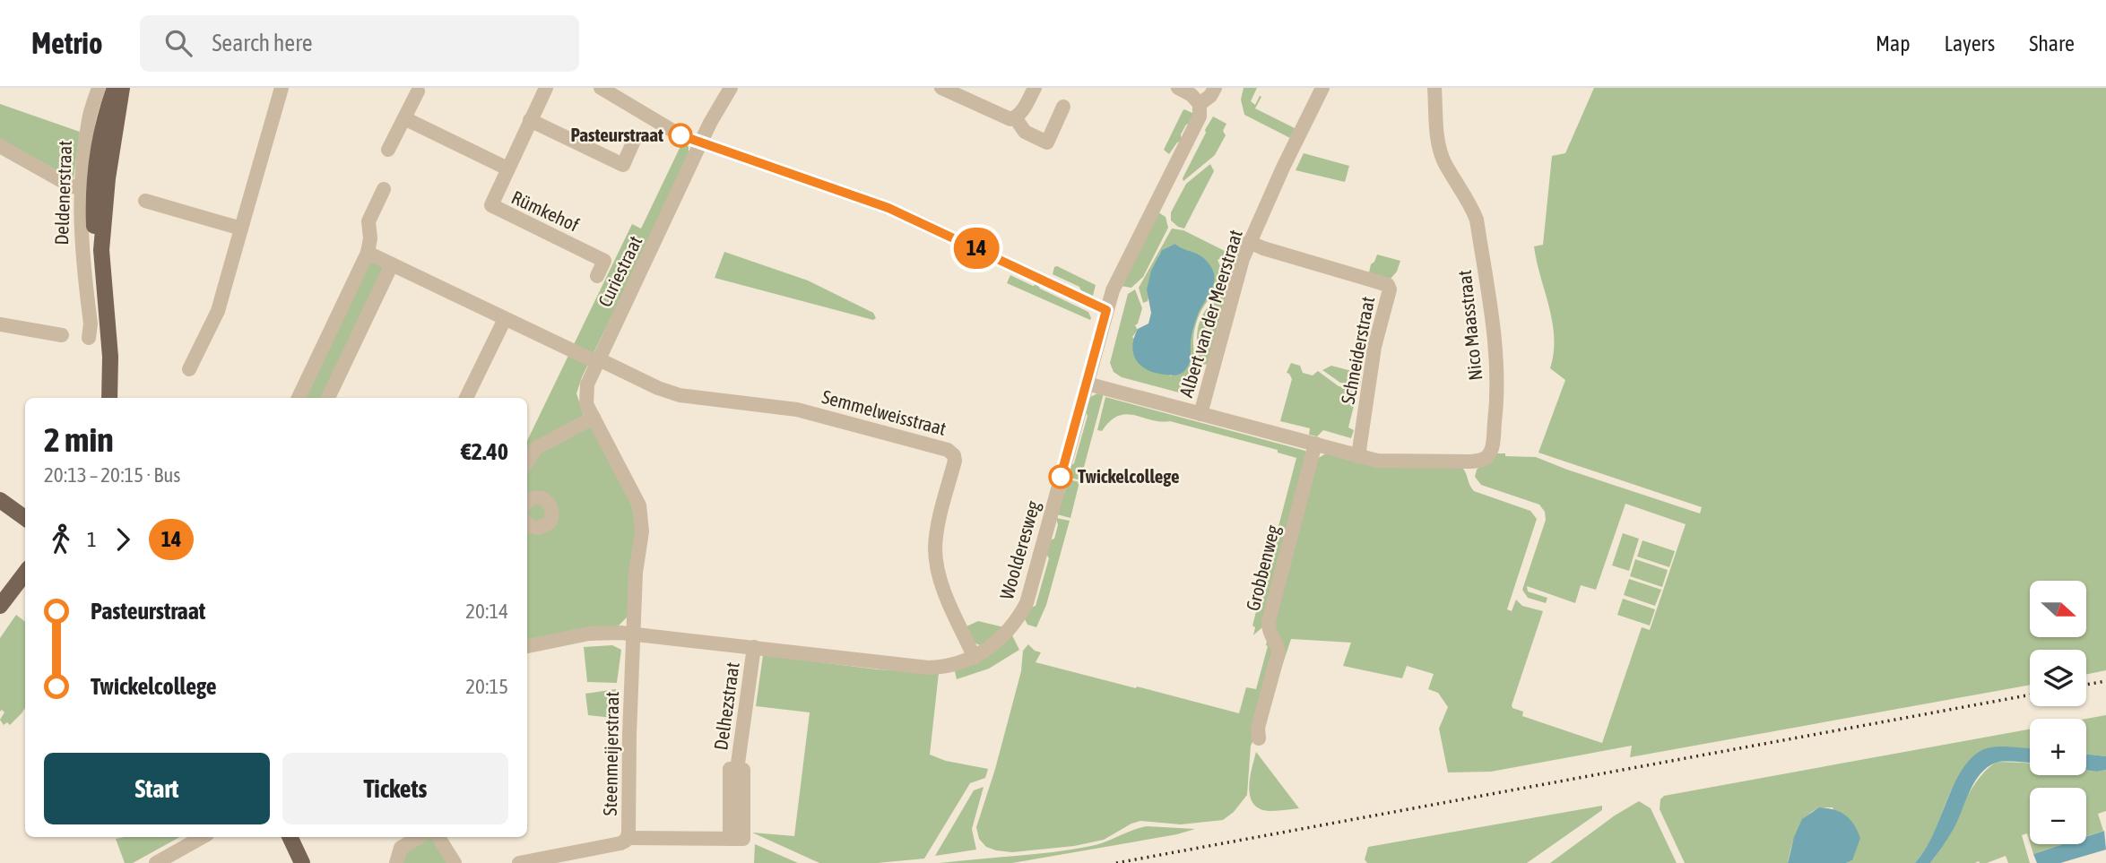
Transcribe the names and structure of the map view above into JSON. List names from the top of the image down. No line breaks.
{"streets":{"main road":["Deldenerstraat"],"street":["Rümkehof","Curiestraat","Albert van der Meerstraat","Nico Maasstraat","Schneiderstraat","Semmelweisstraat","Woolderesweg","Grobbenweg","Delhezstraat","Steenmeijerstraat"]},"crossings":[["Curiestraat","Semmelweisstraat"],["Curiestraat","Woolderesweg"],["Curiestraat","Steenmeijerstraat"],["Albert van der Meerstraat","Nico Maasstraat"],["Albert van der Meerstraat","Schneiderstraat"],["Nico Maasstraat","Schneiderstraat"],["Nico Maasstraat","Woolderesweg"],["Nico Maasstraat","Grobbenweg"],["Semmelweisstraat","Woolderesweg"],["Woolderesweg","Delhezstraat"],["Woolderesweg","Steenmeijerstraat"],["Delhezstraat","Steenmeijerstraat"]],"places":["Pasteurstraat","Twickelcollege"],"lines":["bus line 14"],"north":"right","page":{"header":"Metrio","search":"Search here","nav":["Map","Layers","Share"],"on_map":"14","heading":["2 min","20:13 – 20:15 · Bus","€2.40"],"legs":["1","14"],"list":[{"name":"Pasteurstraat","value":"20:14"},{"name":"Twickelcollege","value":"20:15"}],"map_buttons":["+","−"],"buttons":["Start","Tickets"]}}
